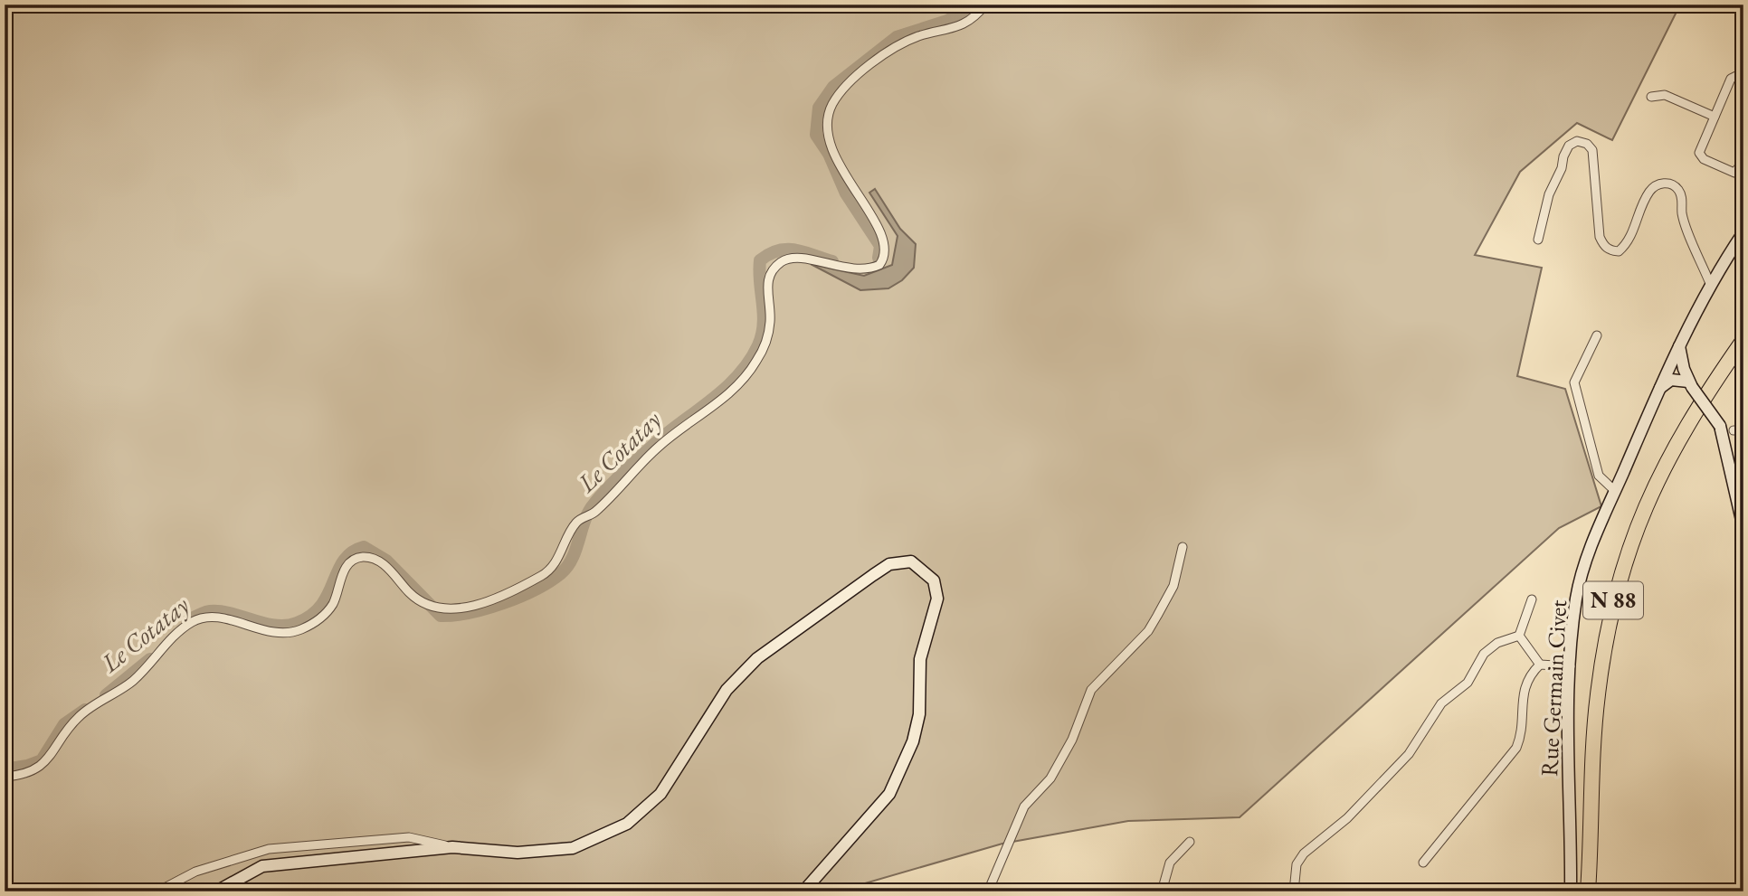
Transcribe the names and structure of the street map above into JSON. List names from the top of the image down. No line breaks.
{"streets":{"highway":["N 88"],"street":["Rue Germain Civet"]},"water":["Le Cotatay"]}
